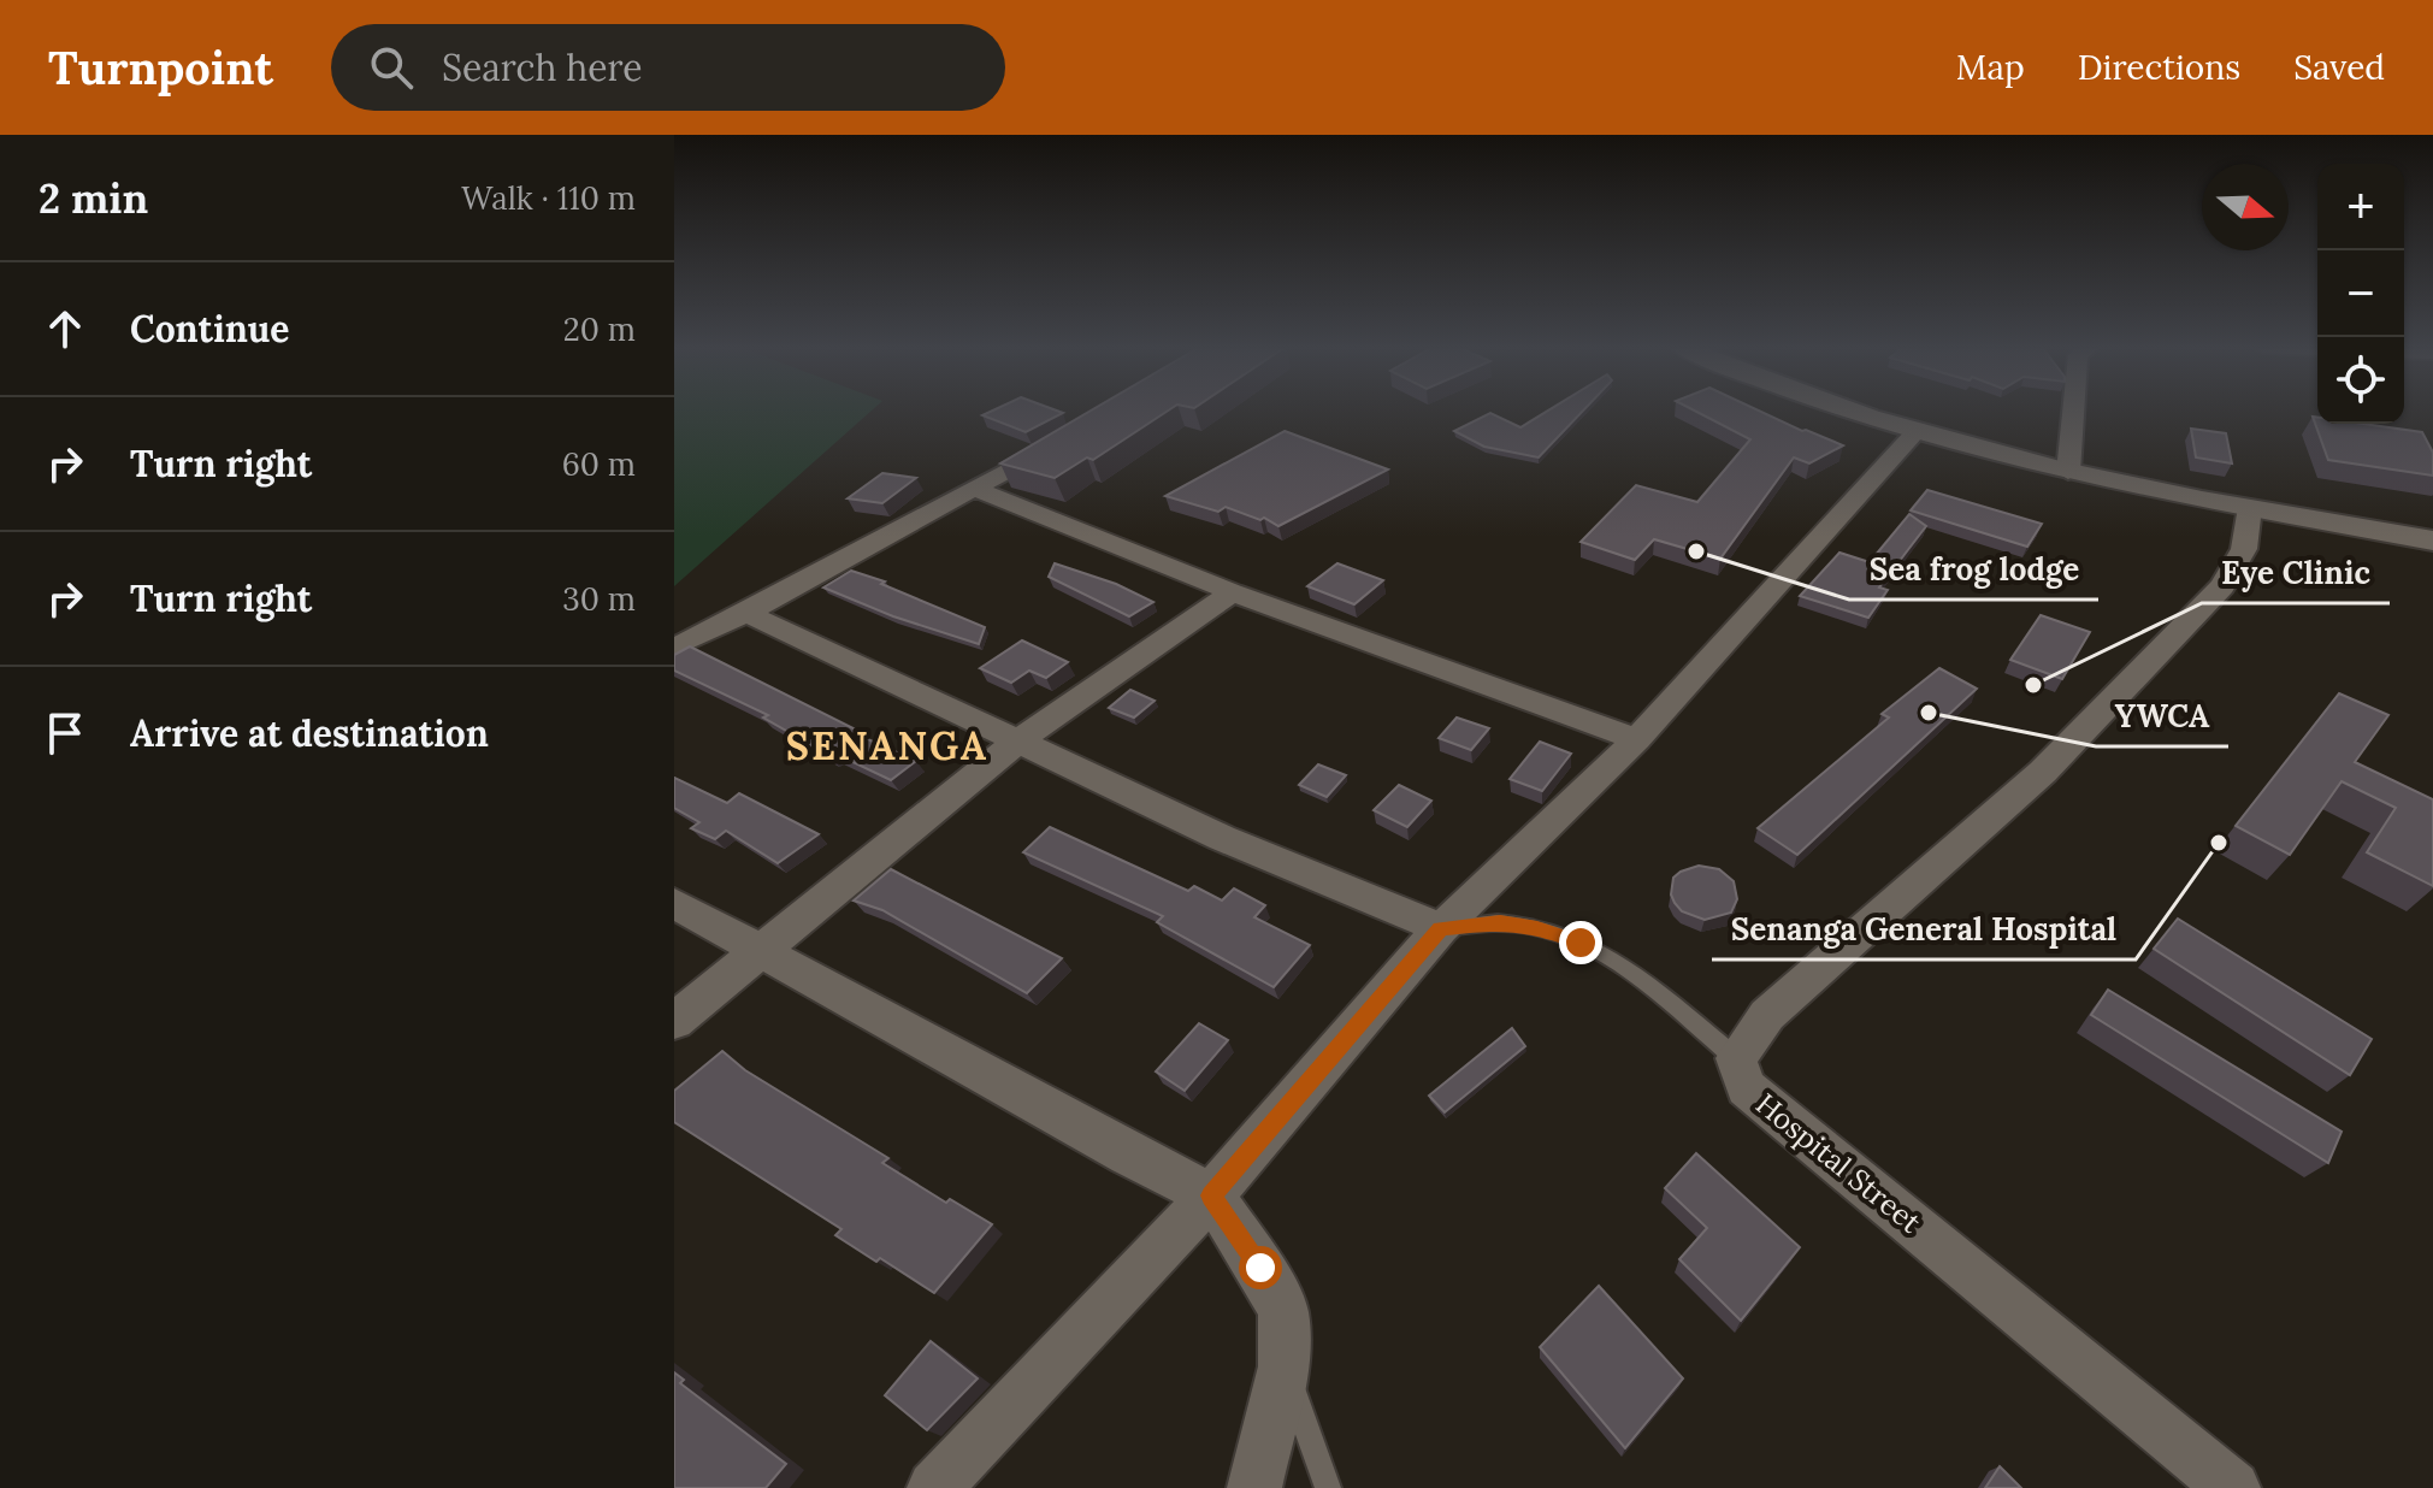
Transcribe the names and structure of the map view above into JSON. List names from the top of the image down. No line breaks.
{"streets":{"street":["Hospital Street"]},"districts":["SENANGA"],"places":["Sea frog lodge","Eye Clinic","YWCA","Senanga General Hospital"],"north":"right","page":{"header":"Turnpoint","search":"Search here","nav":["Map","Directions","Saved"],"heading":["2 min","Walk · 110 m"],"map_buttons":["+","−"],"list":[["Continue","20 m"],["Turn right","60 m"],["Turn right","30 m"],"Arrive at destination"]}}
